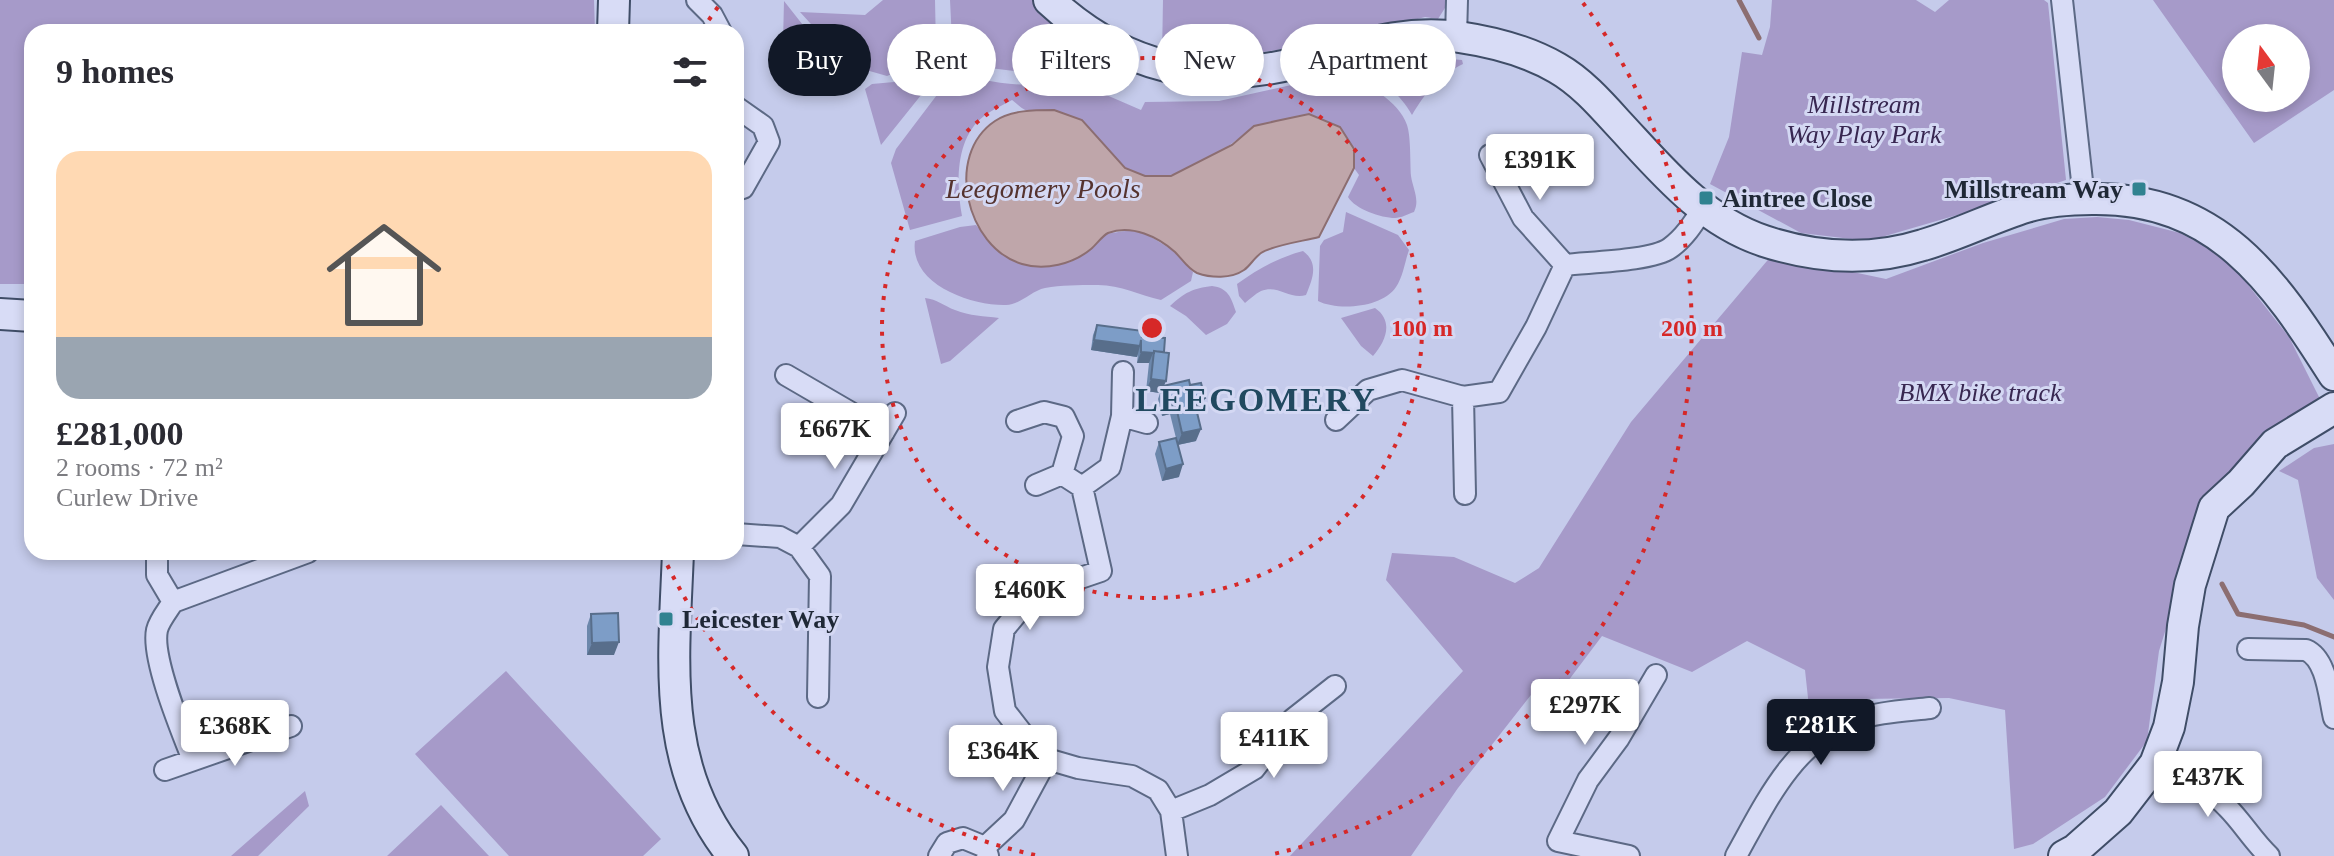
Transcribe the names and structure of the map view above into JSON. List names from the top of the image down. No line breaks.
{"districts":["LEEGOMERY"],"water":["Leegomery Pools"],"parks":["Millstream Way Play Park","BMX bike track"],"places":{"transit":["Millstream Way","Aintree Close","Leicester Way"]},"north":"top","page":{"chip":["Buy","Rent","Filters","New","Apartment"],"heading":"9 homes","list":[{"name":"£281,000","note":"2 rooms · 72 m² · Curlew Drive"}],"price":["£391K","£667K","£460K","£297K","£281K","£368K","£411K","£364K","£437K"]},"rings":["100 m","200 m"]}
